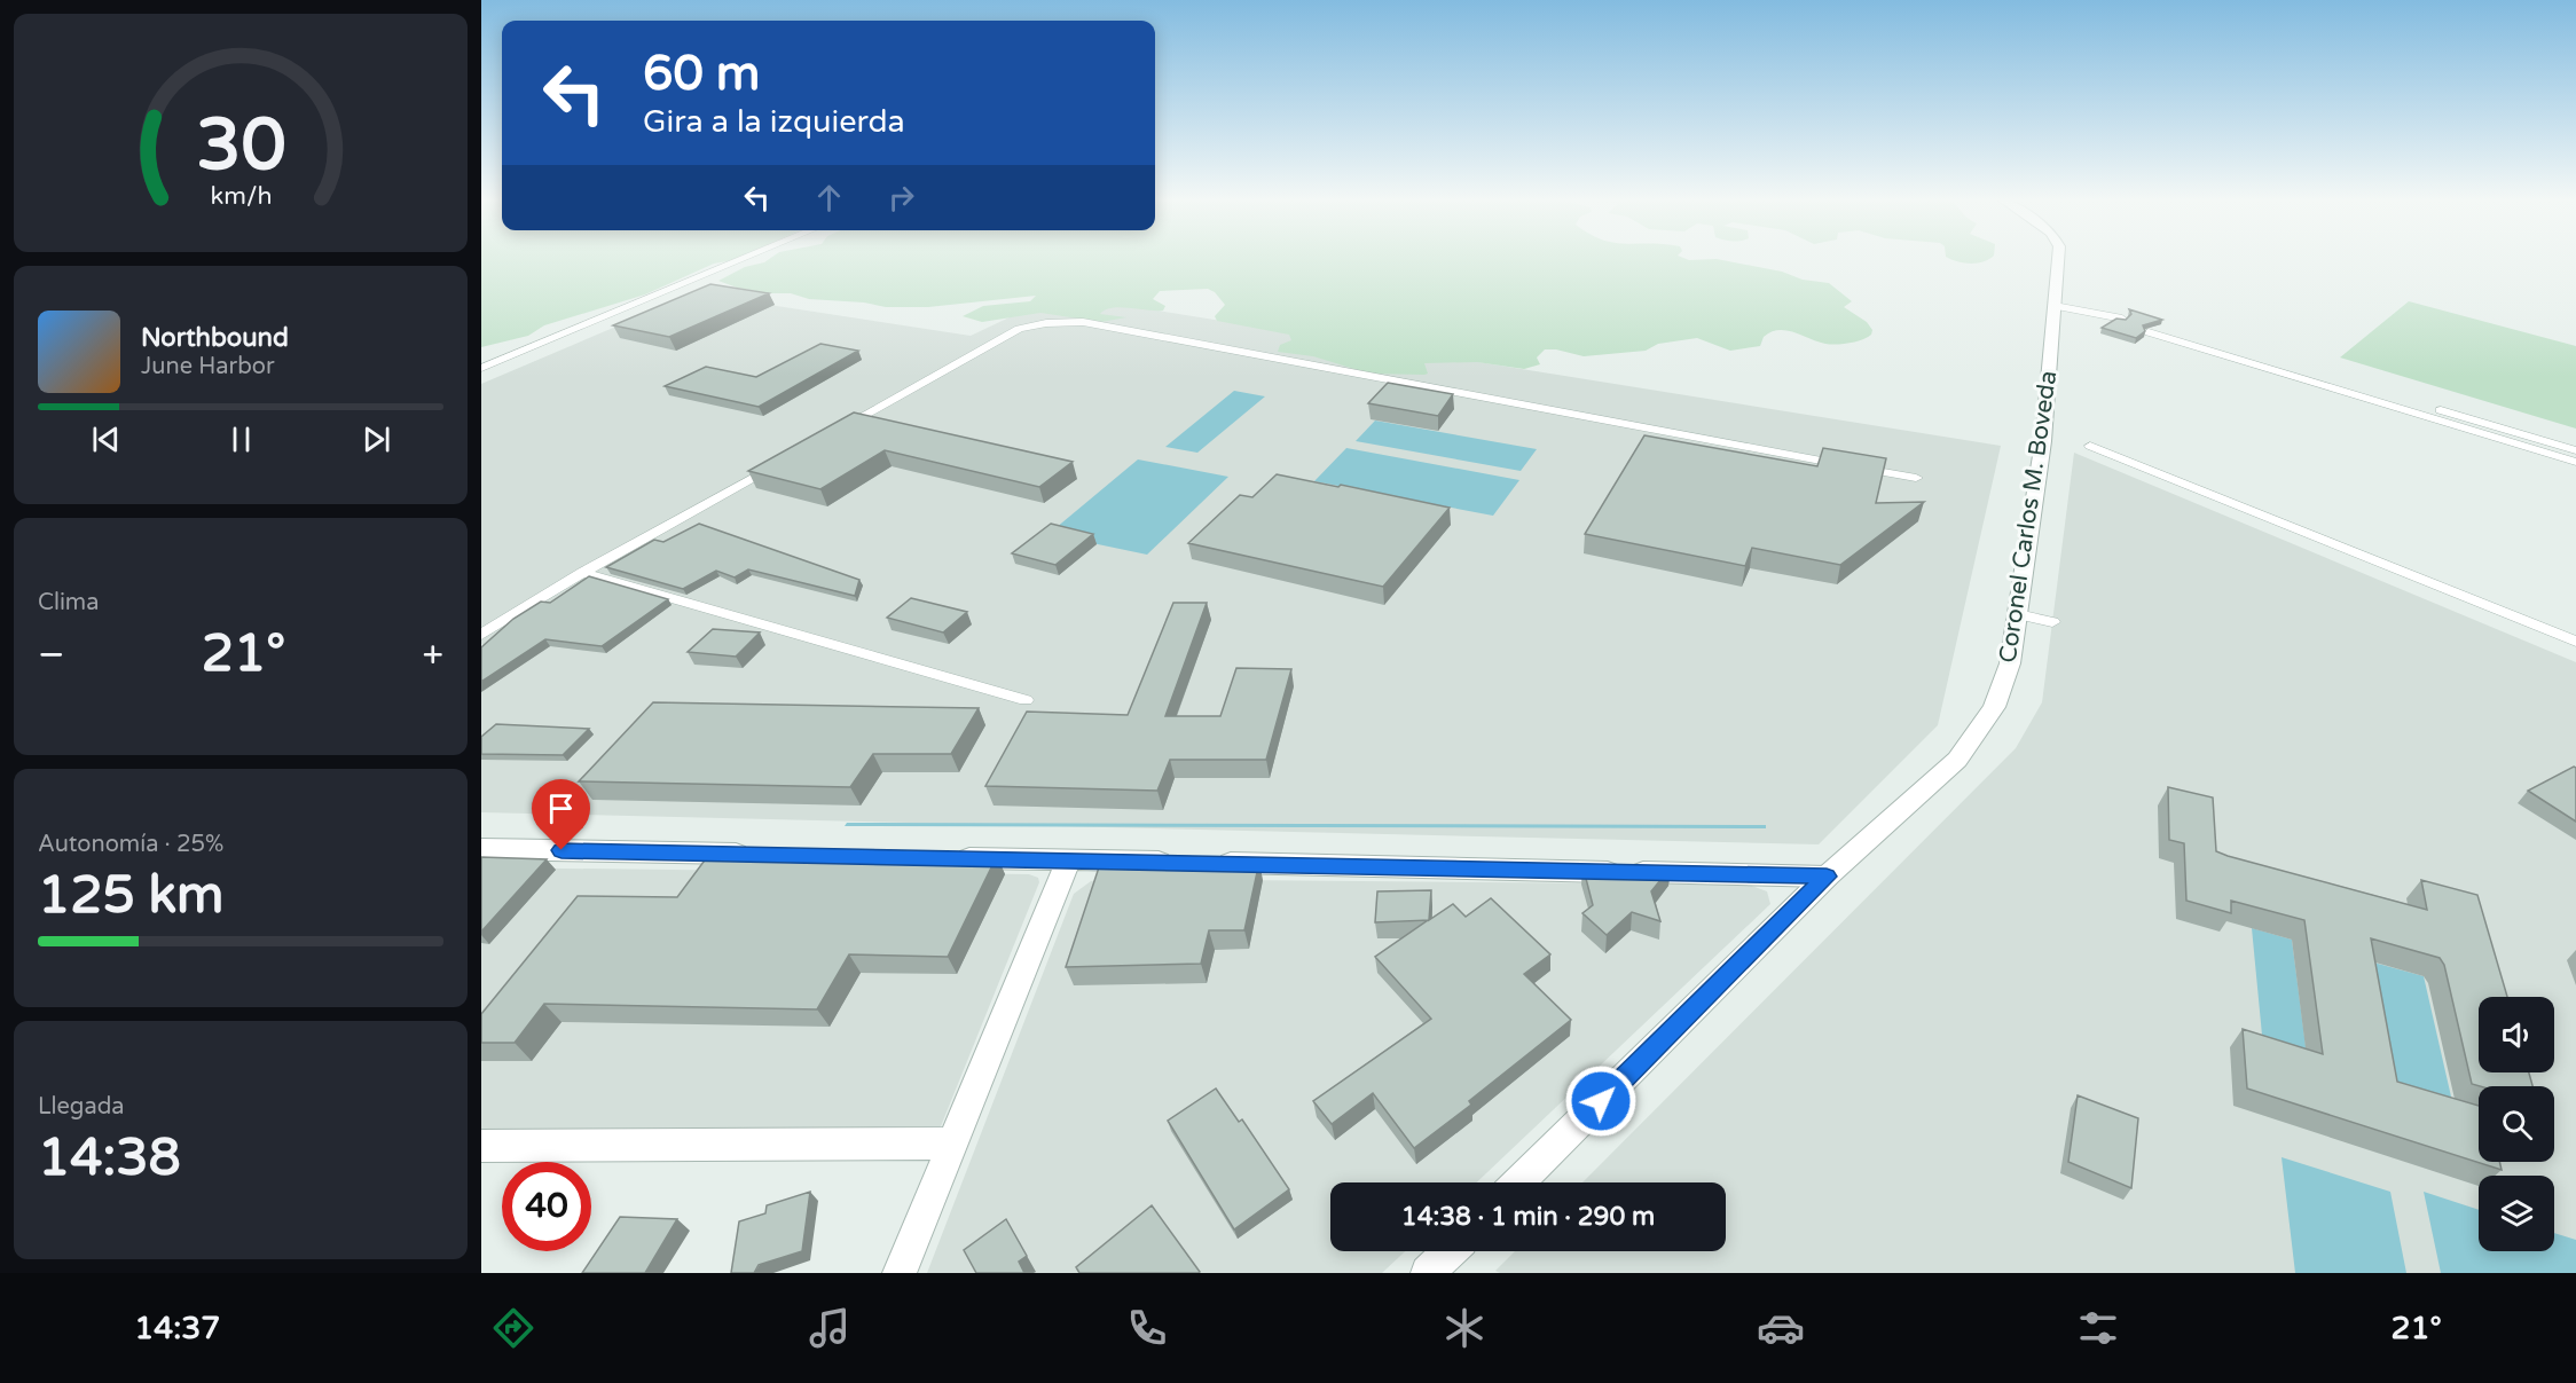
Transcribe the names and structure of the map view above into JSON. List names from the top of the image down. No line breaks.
{"streets":{"street":["Coronel Carlos M. Boveda"]},"page":{"turn":["60 m","Gira a la izquierda"],"song":["Northbound","June Harbor"],"tile":["Clima",["Autonomía · 25%","125 km"],["Llegada","14:38"]],"heat":["−","21°","+"],"limit":"40","trip":"14:38 · 1 min · 290 m","tabs":["14:37","21°"],"gauge":["30","km/h"]}}
